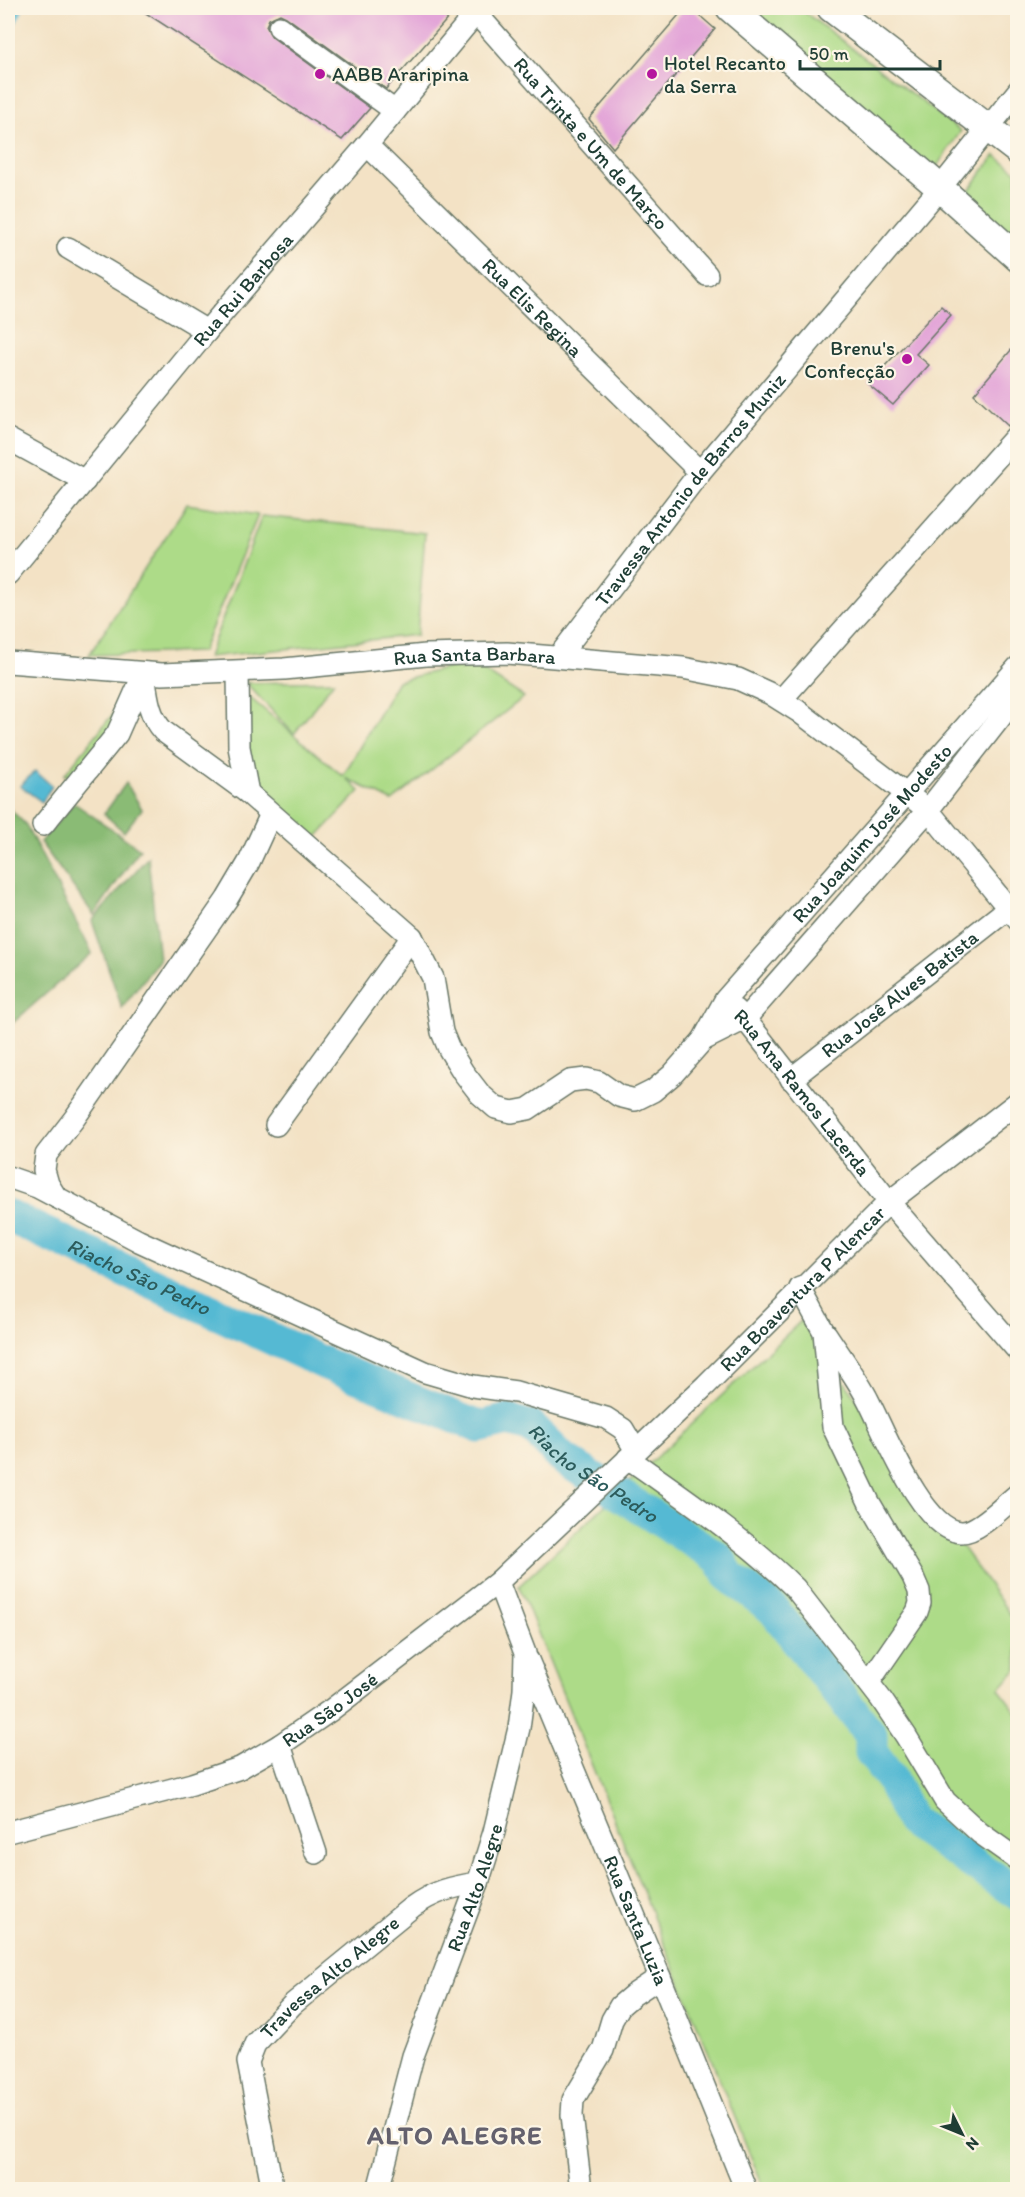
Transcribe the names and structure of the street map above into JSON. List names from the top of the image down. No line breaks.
{"streets":{"street":["Rua Trinta e Um de Março","Rua Rui Barbosa","Rua Elis Regina","Travessa Antonio de Barros Muniz","Rua Santa Barbara","Rua Joaquim José Modesto","Rua Josê Alves Batista","Rua Ana Ramos Lacerda","Rua Boaventura P Alencar","Rua São José","Rua Alto Alegre","Rua Santa Luzia","Travessa Alto Alegre"]},"crossings":[["Rua Trinta e Um de Março","Rua Rui Barbosa"],["Rua Rui Barbosa","Rua Elis Regina"],["Rua Elis Regina","Travessa Antonio de Barros Muniz"],["Travessa Antonio de Barros Muniz","Rua Santa Barbara"],["Rua Santa Barbara","Rua Joaquim José Modesto"],["Rua Santa Barbara","Rua Josê Alves Batista"],["Rua Joaquim José Modesto","Rua Ana Ramos Lacerda"],["Rua Josê Alves Batista","Rua Ana Ramos Lacerda"],["Rua Ana Ramos Lacerda","Rua Boaventura P Alencar"],["Rua Boaventura P Alencar","Rua São José"],["Rua São José","Rua Alto Alegre"],["Rua Alto Alegre","Rua Santa Luzia"],["Rua Alto Alegre","Travessa Alto Alegre"]],"districts":["ALTO ALEGRE"],"water":["Riacho São Pedro"],"places":["AABB Araripina","Hotel Recanto da Serra","Brenu's Confecção"],"scale_bar":"50 m","north":"bottom right"}
